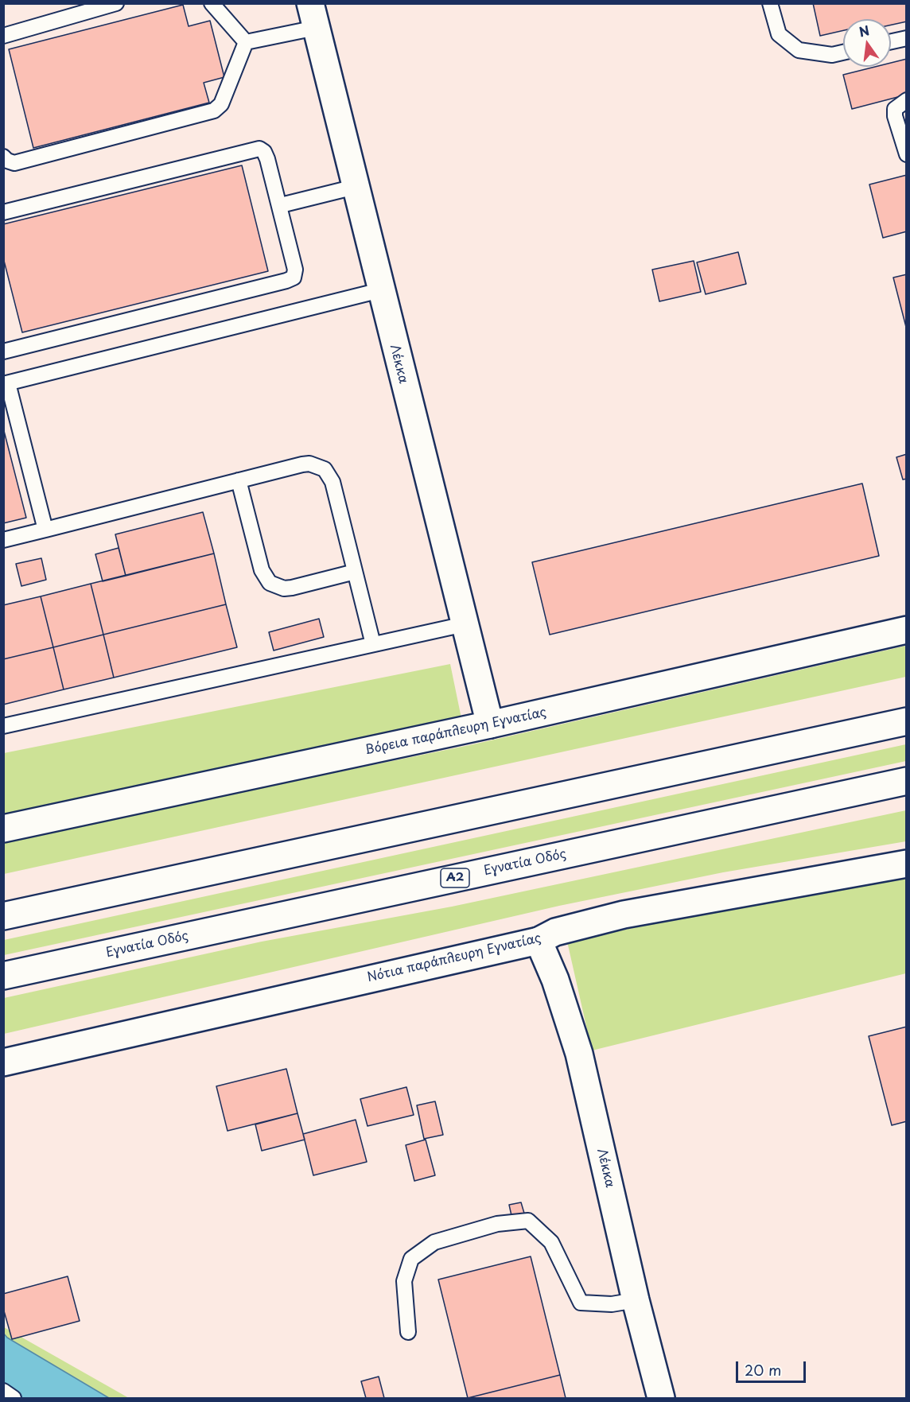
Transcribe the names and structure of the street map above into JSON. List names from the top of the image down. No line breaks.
{"streets":{"main road":["Λέκκα","Βόρεια παράπλευρη Εγνατίας","Εγνατία Οδός","Α2","Νότια παράπλευρη Εγνατίας"]},"crossings":[["Λέκκα","Βόρεια παράπλευρη Εγνατίας"],["Λέκκα","Νότια παράπλευρη Εγνατίας"]],"scale_bar":"20 m","north":"top"}
